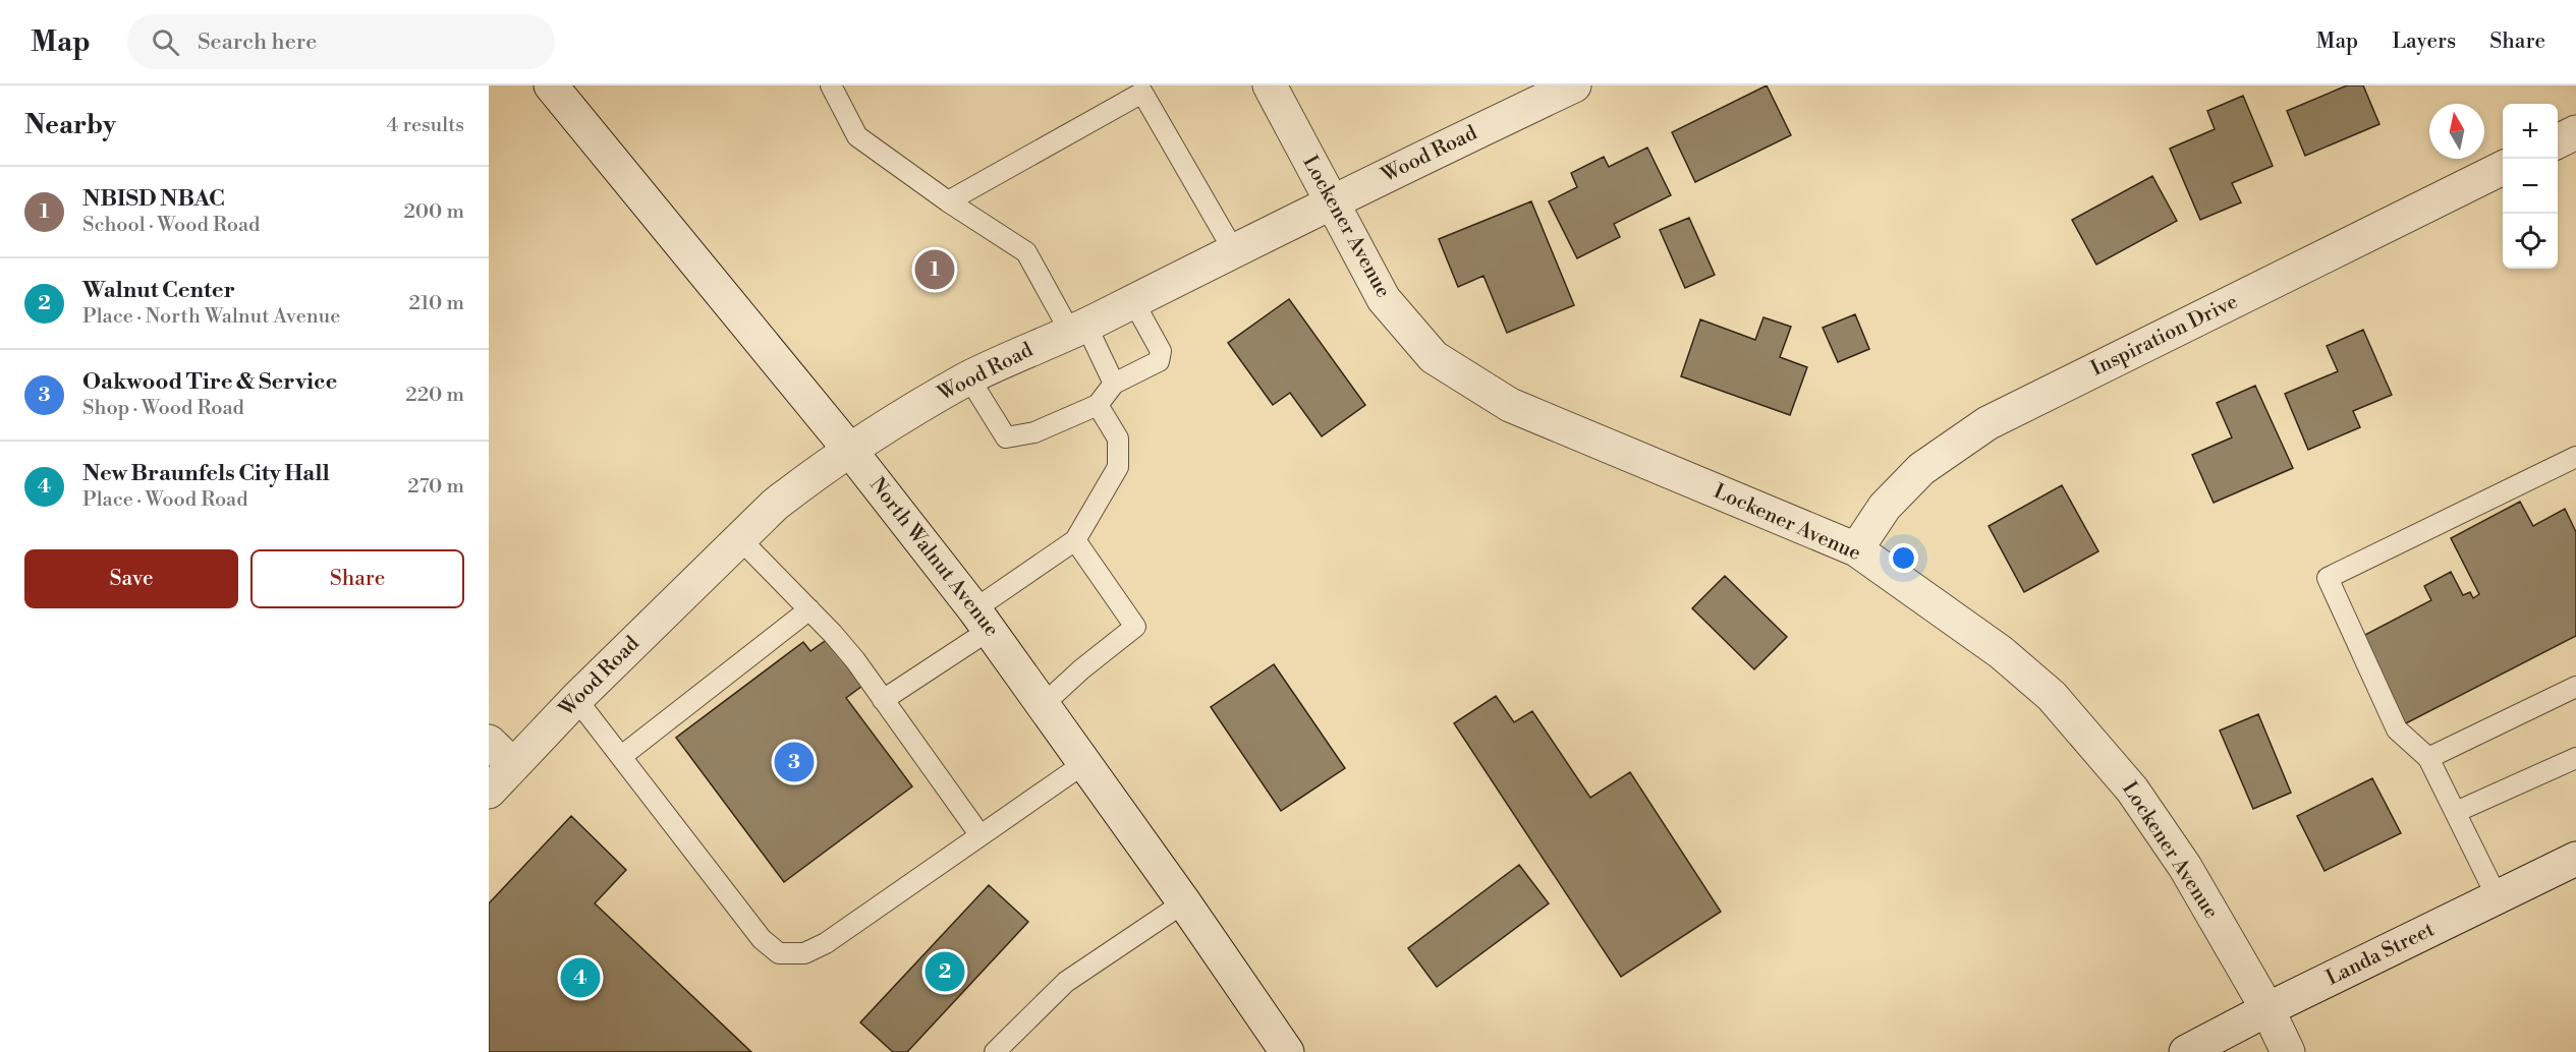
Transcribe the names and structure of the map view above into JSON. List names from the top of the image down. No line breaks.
{"streets":{"street":["Wood Road","Lockener Avenue","Inspiration Drive","North Walnut Avenue","Landa Street"]},"crossings":[["Wood Road","Lockener Avenue"],["Wood Road","North Walnut Avenue"],["Lockener Avenue","Inspiration Drive"],["Lockener Avenue","Landa Street"]],"north":"top","page":{"header":"Map","search":"Search here","nav":["Map","Layers","Share"],"heading":["Nearby","4 results"],"map_buttons":["+","−"],"list":[{"mark":"1","name":"NBISD NBAC","note":"School · Wood Road","value":"200 m"},{"mark":"2","name":"Walnut Center","note":"Place · North Walnut Avenue","value":"210 m"},{"mark":"3","name":"Oakwood Tire & Service","note":"Shop · Wood Road","value":"220 m"},{"mark":"4","name":"New Braunfels City Hall","note":"Place · Wood Road","value":"270 m"}],"pins":["1","3","2","4"],"buttons":["Save","Share"]}}
